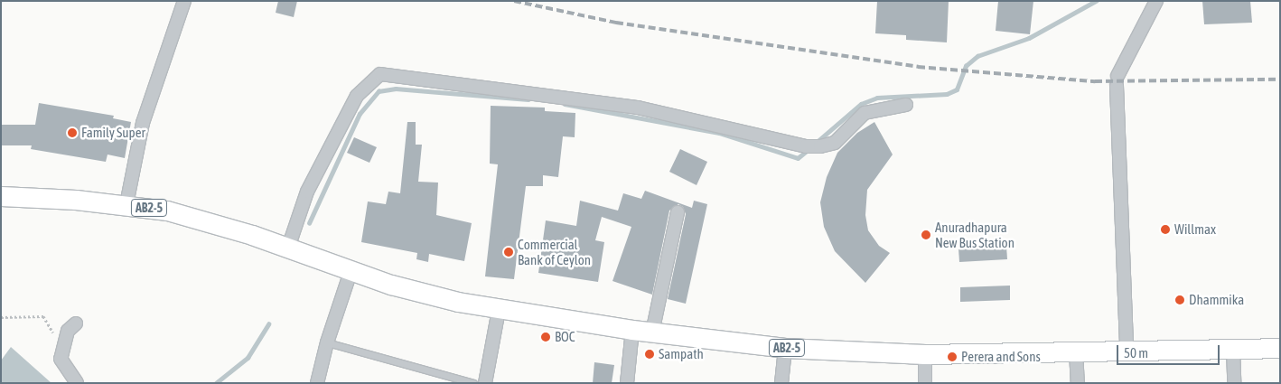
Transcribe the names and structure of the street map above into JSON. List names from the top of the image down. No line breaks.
{"streets":{"main road":["AB2-5"]},"places":["Family Super","Willmax","Anuradhapura New Bus Station","Commercial Bank of Ceylon","Dhammika","BOC","Sampath","Perera and Sons"],"scale_bar":"50 m"}
